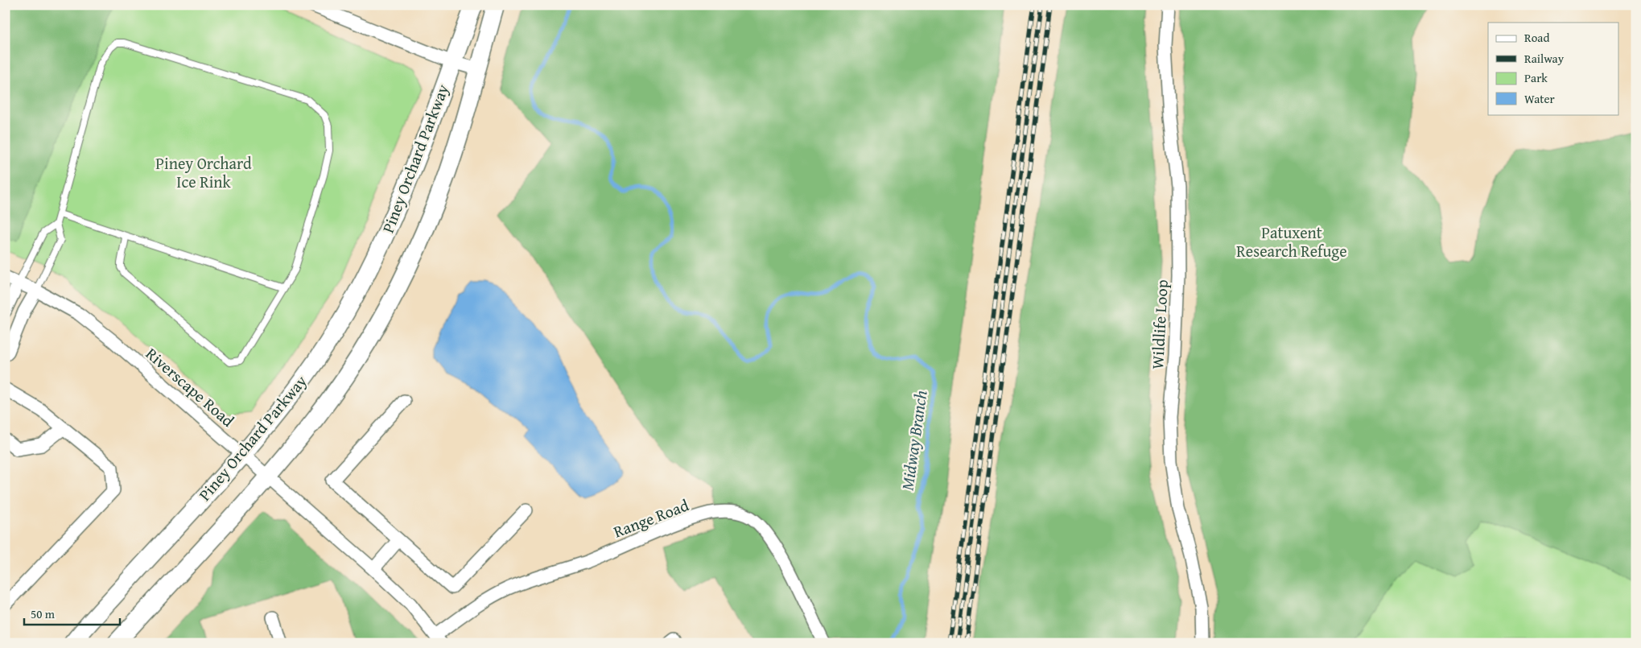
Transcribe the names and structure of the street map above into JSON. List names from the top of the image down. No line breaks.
{"streets":{"street":["Piney Orchard Parkway","Wildlife Loop","Riverscape Road","Range Road"]},"crossings":[["Piney Orchard Parkway","Riverscape Road"],["Riverscape Road","Range Road"]],"water":["Midway Branch"],"parks":["Piney Orchard Ice Rink","Patuxent Research Refuge"],"legend":["Road","Railway","Park","Water"],"scale_bar":"50 m"}
